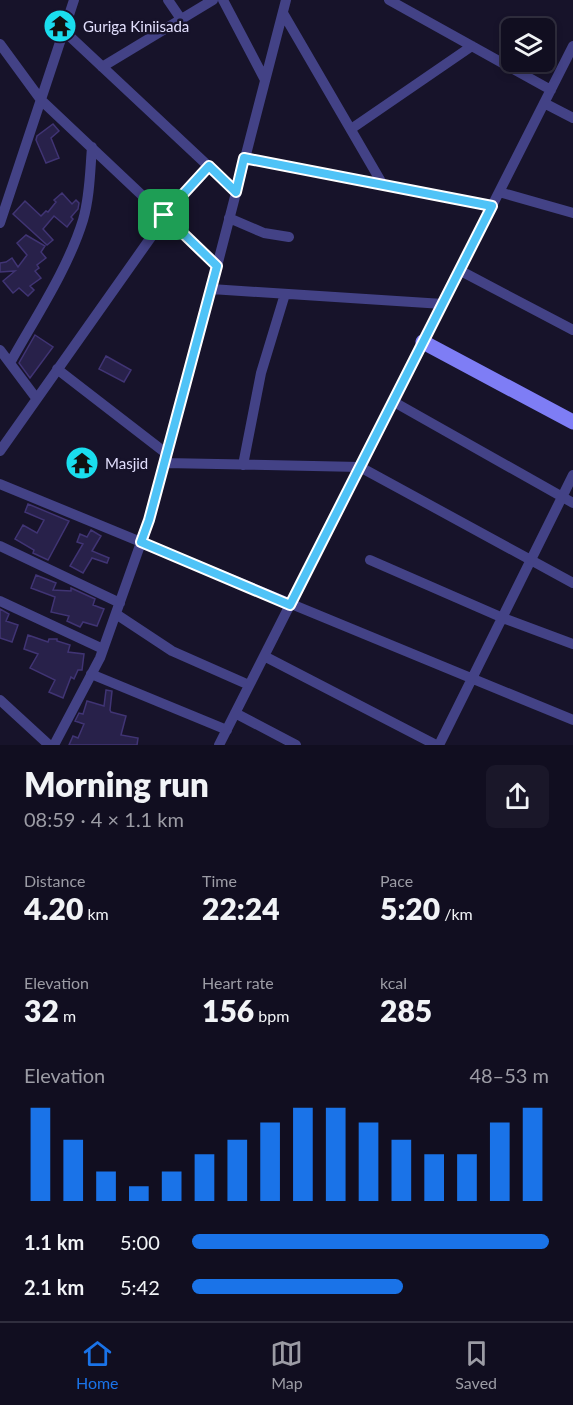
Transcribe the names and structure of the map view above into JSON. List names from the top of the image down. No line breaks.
{"places":{"temple":["Guriga Kiniisada","Masjid"]},"page":{"heading":["Morning run","08:59 · 4 × 1.1 km"],"stats":[["Distance","4.20 km"],["Time","22:24"],["Pace","5:20 /km"],["Elevation","32 m"],["Heart rate","156 bpm"],["kcal","285"]],"chart":["Elevation","48–53 m"],"list":[{"name":"1.1 km","note":"5:00"},{"name":"2.1 km","note":"5:42"}],"tabs":["Home","Map","Saved"]}}
